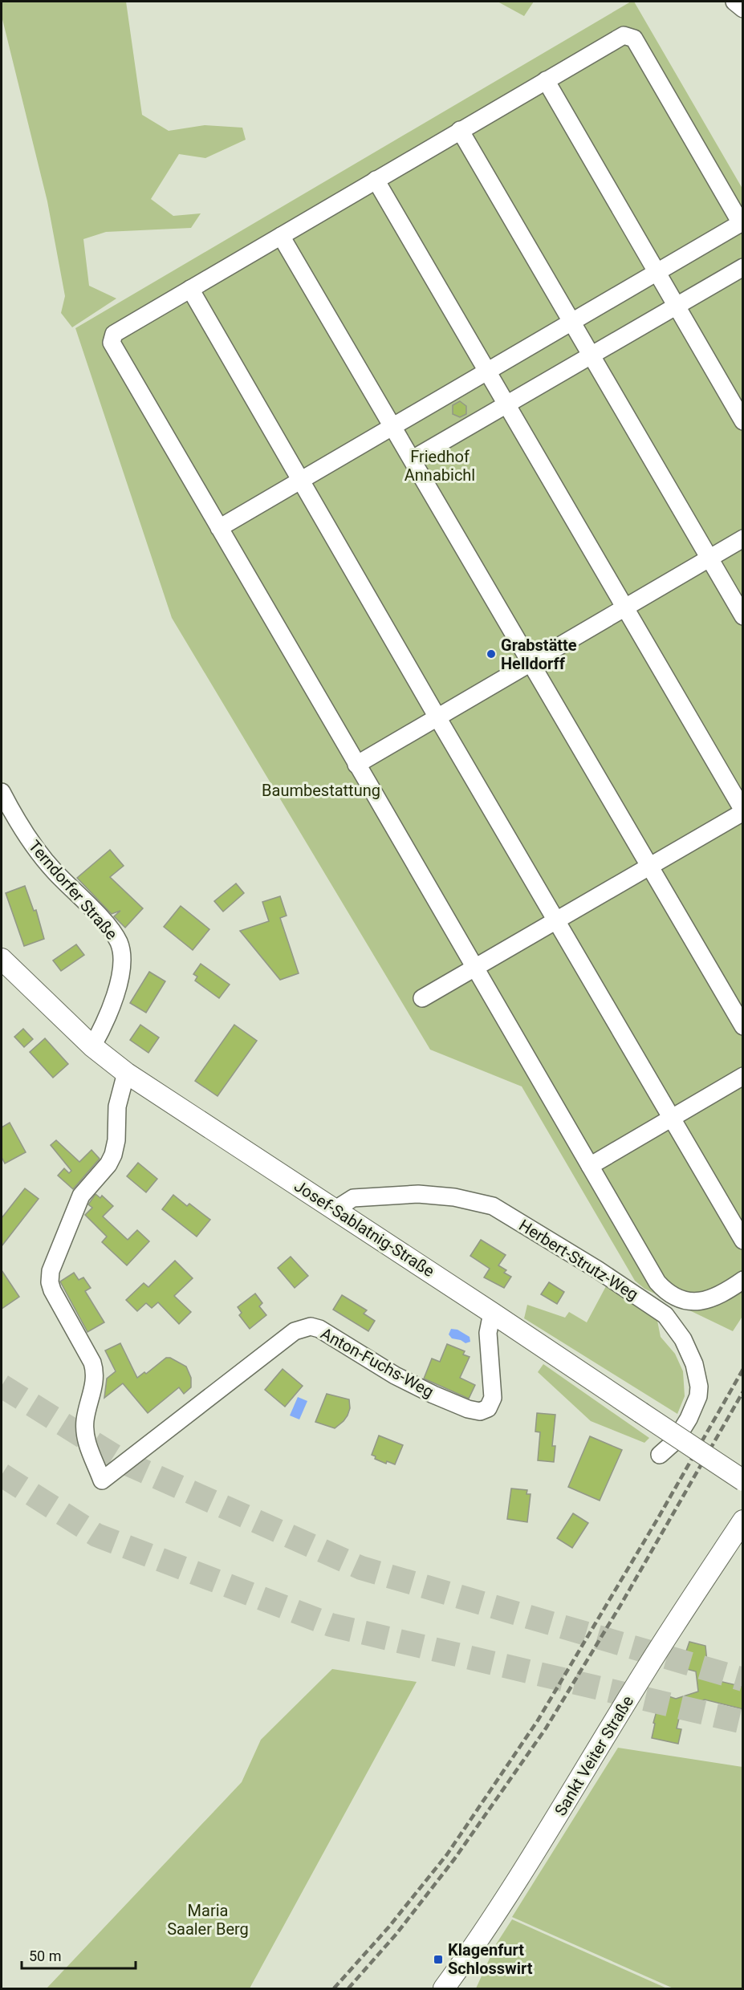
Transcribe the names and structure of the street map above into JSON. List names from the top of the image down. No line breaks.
{"streets":{"main road":["Josef-Sablatnig-Straße","Sankt Veiter Straße"],"street":["Terndorfer Straße","Herbert-Strutz-Weg","Anton-Fuchs-Weg"]},"crossings":[["Terndorfer Straße","Josef-Sablatnig-Straße"],["Josef-Sablatnig-Straße","Herbert-Strutz-Weg"],["Josef-Sablatnig-Straße","Anton-Fuchs-Weg"]],"parks":["Friedhof Annabichl","Baumbestattung","Maria Saaler Berg"],"places":{"other":["Grabstätte Helldorff"],"transit":["Klagenfurt Schlosswirt"]},"scale_bar":"50 m"}
